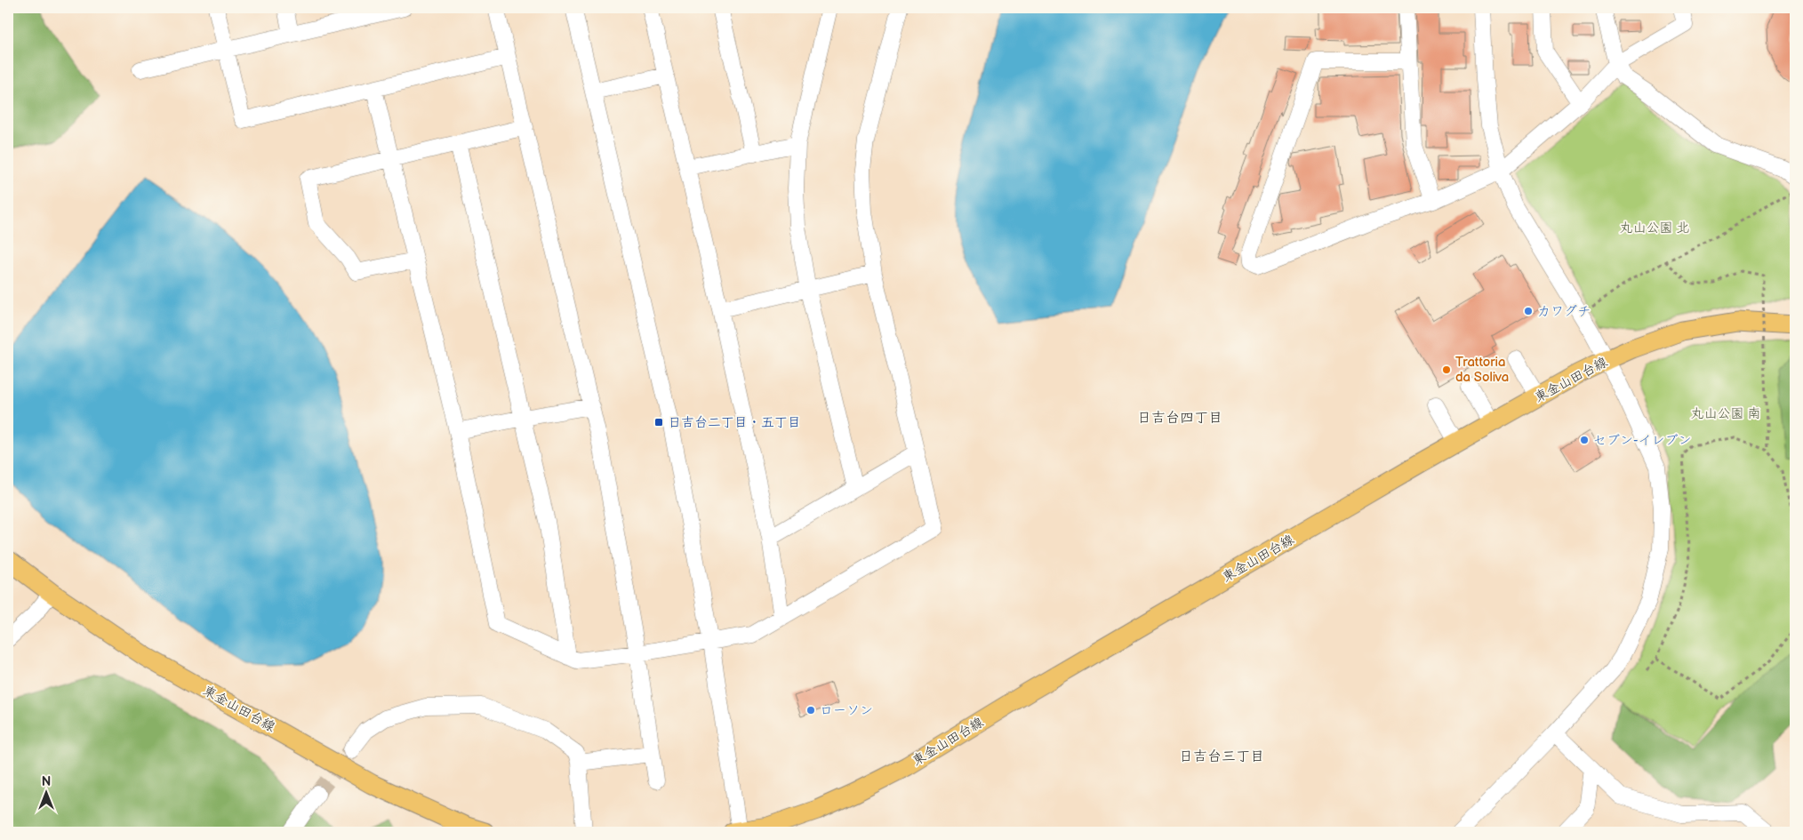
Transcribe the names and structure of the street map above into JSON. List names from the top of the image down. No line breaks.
{"streets":{"main road":["東金山田台線"]},"districts":["日吉台四丁目","日吉台三丁目"],"parks":["丸山公園 北","丸山公園 南"],"places":{"other":["カワグチ","Trattoria da Soliva","セブン-イレブン","ローソン"],"transit":["日吉台二丁目・五丁目"]},"north":"top"}
